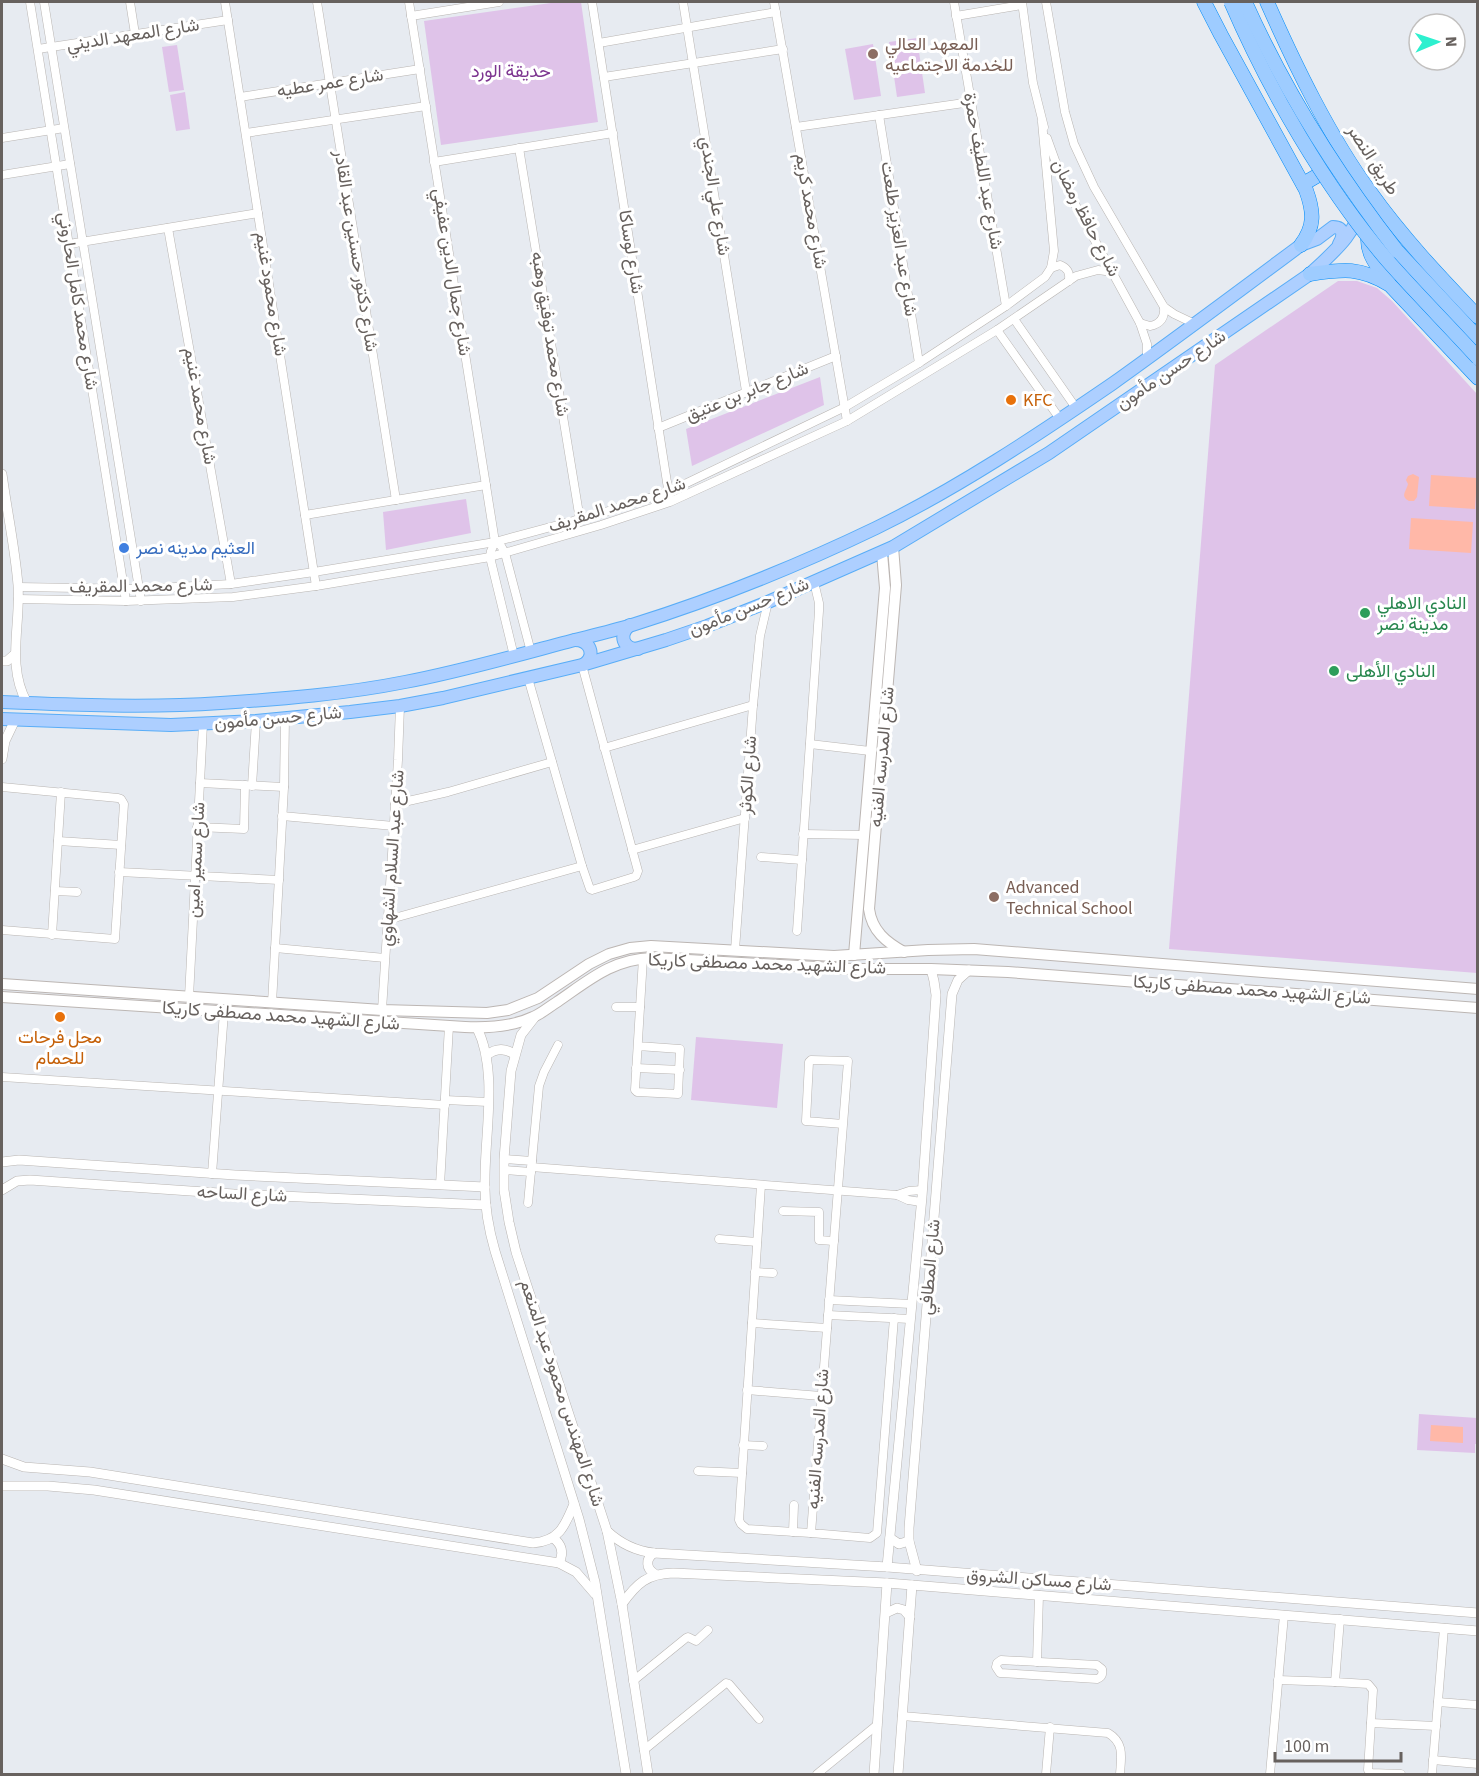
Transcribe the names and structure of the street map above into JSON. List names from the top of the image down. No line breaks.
{"streets":{"highway":["طريق النصر"],"main road":["شارع حسن مأمون","شارع المدرسه الفنيه","شارع الشهيد محمد مصطفى كاريكا"],"street":["شارع المعهد الديني","شارع عمر عطيه","شارع عبد اللطيف حمزة","شارع علي الجندي","شارع محمد كريم","شارع حافظ رمضان","شارع عبد العزيز طلعت","شارع دكتور حسنين عبد القادر","شارع لوساكا","شارع جمال الدين عفيفي","شارع محمود غنيم","شارع محمد كامل الحاروني","شارع محمد توفيق وهبه","شارع جابر بن عتيق","شارع محمد غنيم","شارع محمد المقريف","شارع الكوثر","شارع عبد السلام الشهاوي","شارع سمير امين","شارع الساحه","شارع المطافي","شارع المهندس محمود عبد المنعم","شارع مساكن الشروق"]},"crossings":[["شارع المعهد الديني","شارع محمود غنيم"],["شارع المعهد الديني","شارع محمد كامل الحاروني"],["شارع عمر عطيه","شارع دكتور حسنين عبد القادر"],["شارع عمر عطيه","شارع جمال الدين عفيفي"],["شارع عمر عطيه","شارع محمود غنيم"],["طريق النصر","شارع حسن مأمون"],["شارع عبد اللطيف حمزة","شارع محمد المقريف"],["شارع علي الجندي","شارع جابر بن عتيق"],["شارع محمد كريم","شارع جابر بن عتيق"],["شارع محمد كريم","شارع محمد المقريف"],["شارع حافظ رمضان","شارع حسن مأمون"],["شارع حافظ رمضان","شارع محمد المقريف"],["شارع عبد العزيز طلعت","شارع محمد المقريف"],["شارع لوساكا","شارع جابر بن عتيق"],["شارع لوساكا","شارع محمد المقريف"],["شارع جمال الدين عفيفي","شارع محمد المقريف"],["شارع محمود غنيم","شارع محمد المقريف"],["شارع محمد كامل الحاروني","شارع محمد المقريف"],["شارع محمد توفيق وهبه","شارع محمد المقريف"],["شارع حسن مأمون","شارع المدرسه الفنيه"],["شارع حسن مأمون","شارع الكوثر"],["شارع حسن مأمون","شارع عبد السلام الشهاوي"],["شارع حسن مأمون","شارع سمير امين"],["شارع محمد غنيم","شارع محمد المقريف"],["شارع المدرسه الفنيه","شارع الشهيد محمد مصطفى كاريكا"],["شارع الكوثر","شارع الشهيد محمد مصطفى كاريكا"],["شارع عبد السلام الشهاوي","شارع الشهيد محمد مصطفى كاريكا"],["شارع سمير امين","شارع الشهيد محمد مصطفى كاريكا"],["شارع الشهيد محمد مصطفى كاريكا","شارع المطافي"],["شارع الشهيد محمد مصطفى كاريكا","شارع المهندس محمود عبد المنعم"],["شارع الساحه","شارع المهندس محمود عبد المنعم"],["شارع المطافي","شارع مساكن الشروق"],["شارع المهندس محمود عبد المنعم","شارع مساكن الشروق"]],"parks":["حديقة الورد"],"places":["المعهد العالي للخدمة الاجتماعيه","KFC","العثيم مدينه نصر","النادي الاهلي مدينة نصر","النادي الأهلى","Advanced Technical School","محل فرحات للحمام"],"scale_bar":"100 m","north":"right"}
